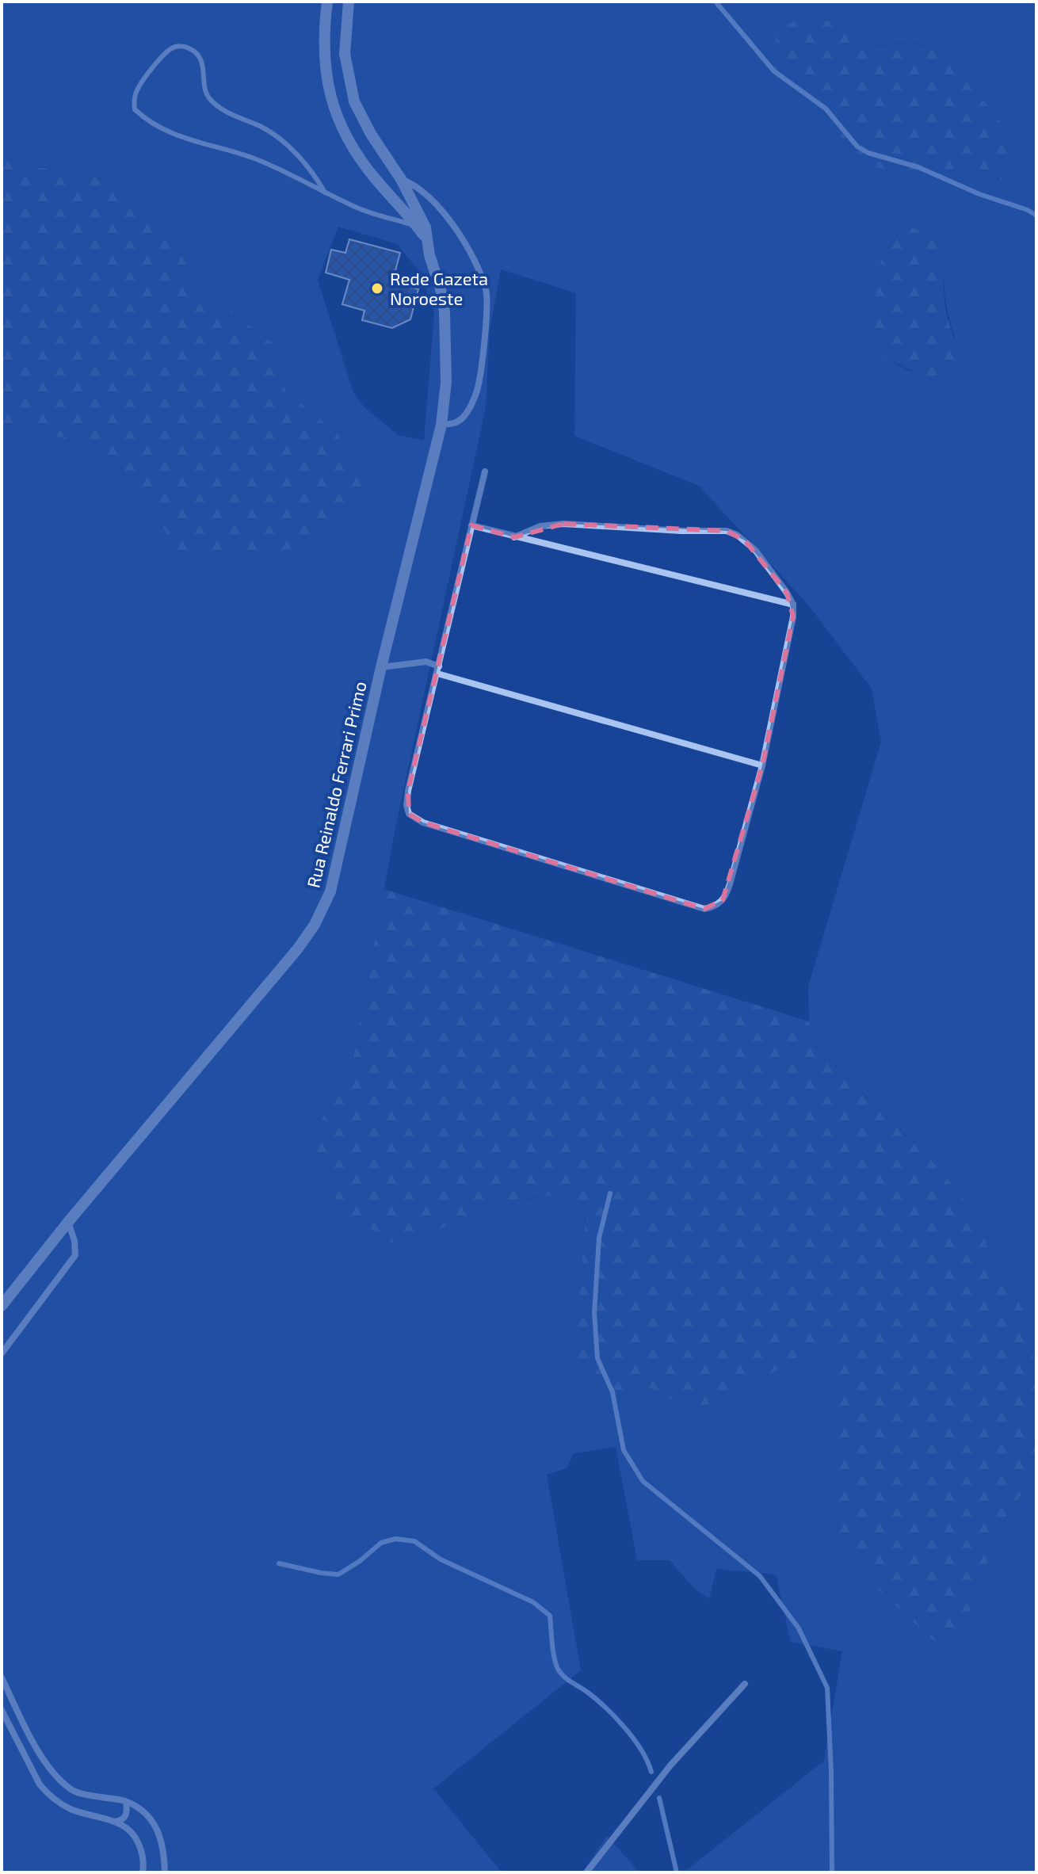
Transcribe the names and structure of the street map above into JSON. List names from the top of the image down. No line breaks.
{"streets":{"street":["Rua Reinaldo Ferrari Primo"]},"places":["Rede Gazeta Noroeste"]}
